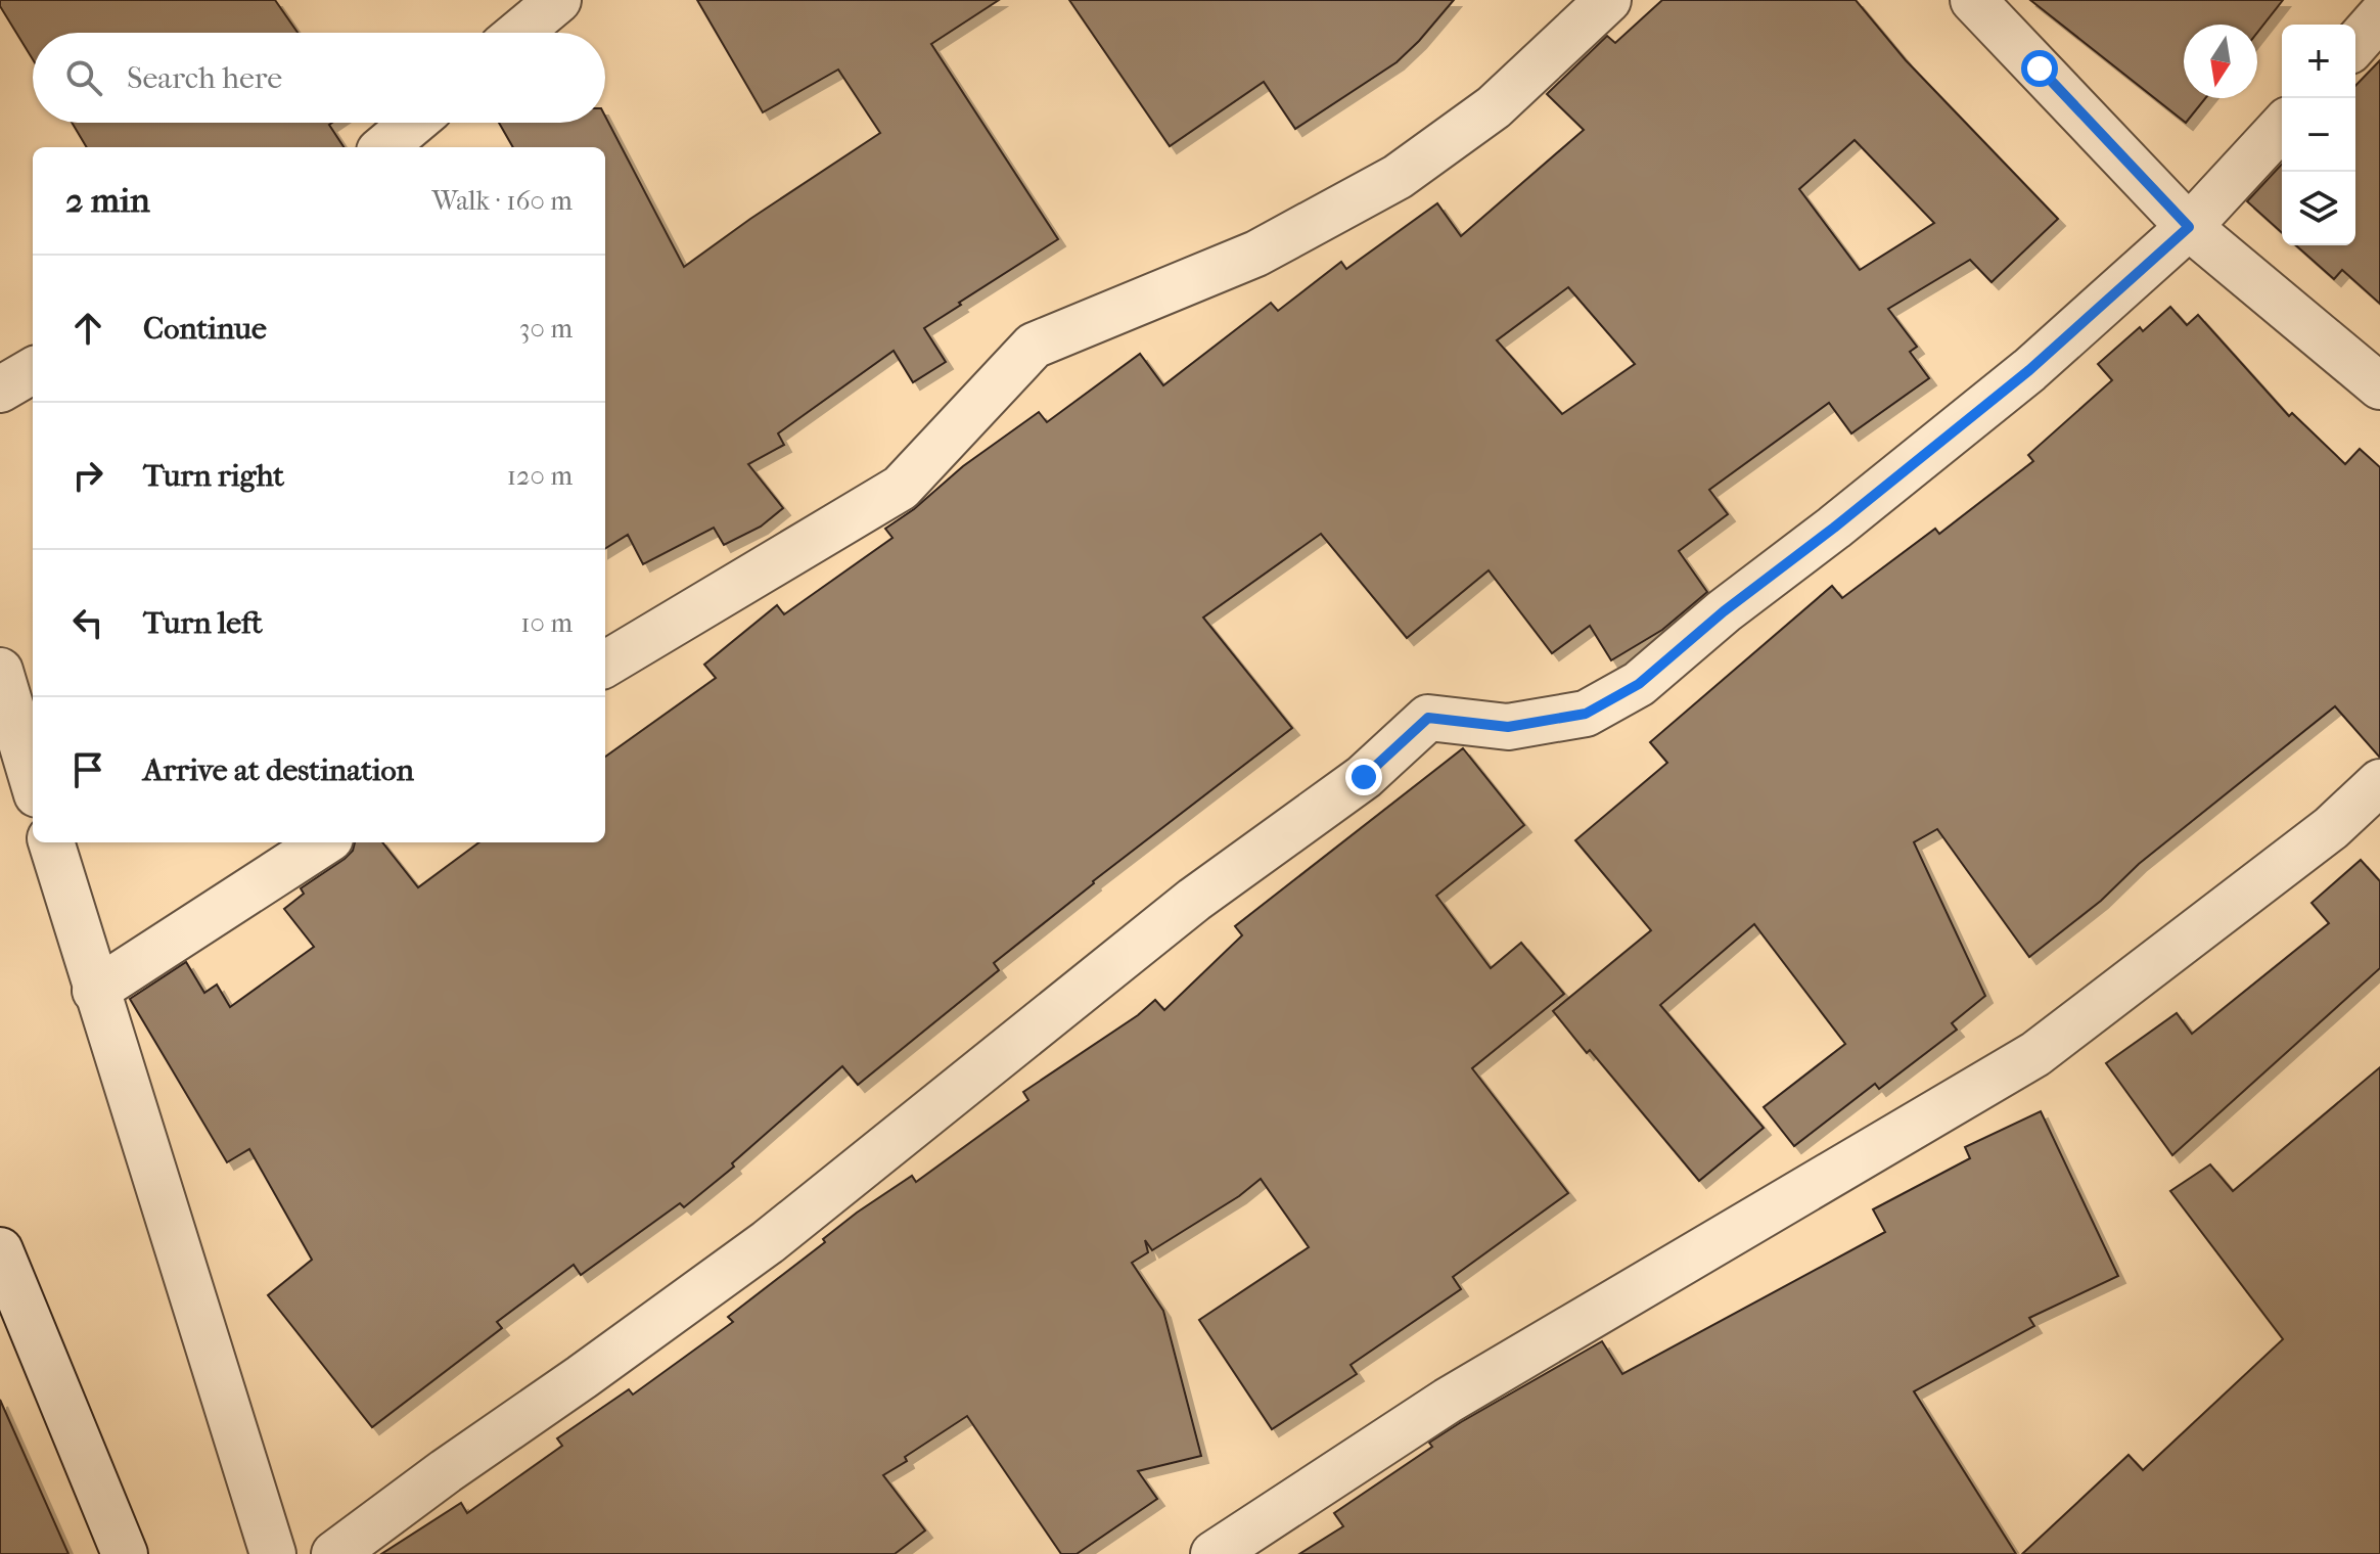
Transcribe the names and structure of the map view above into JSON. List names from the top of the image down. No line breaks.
{"north":"bottom","page":{"map_buttons":["+","−"],"search":"Search here","heading":["2 min","Walk · 160 m"],"list":[["Continue","30 m"],["Turn right","120 m"],["Turn left","10 m"],"Arrive at destination"]}}
